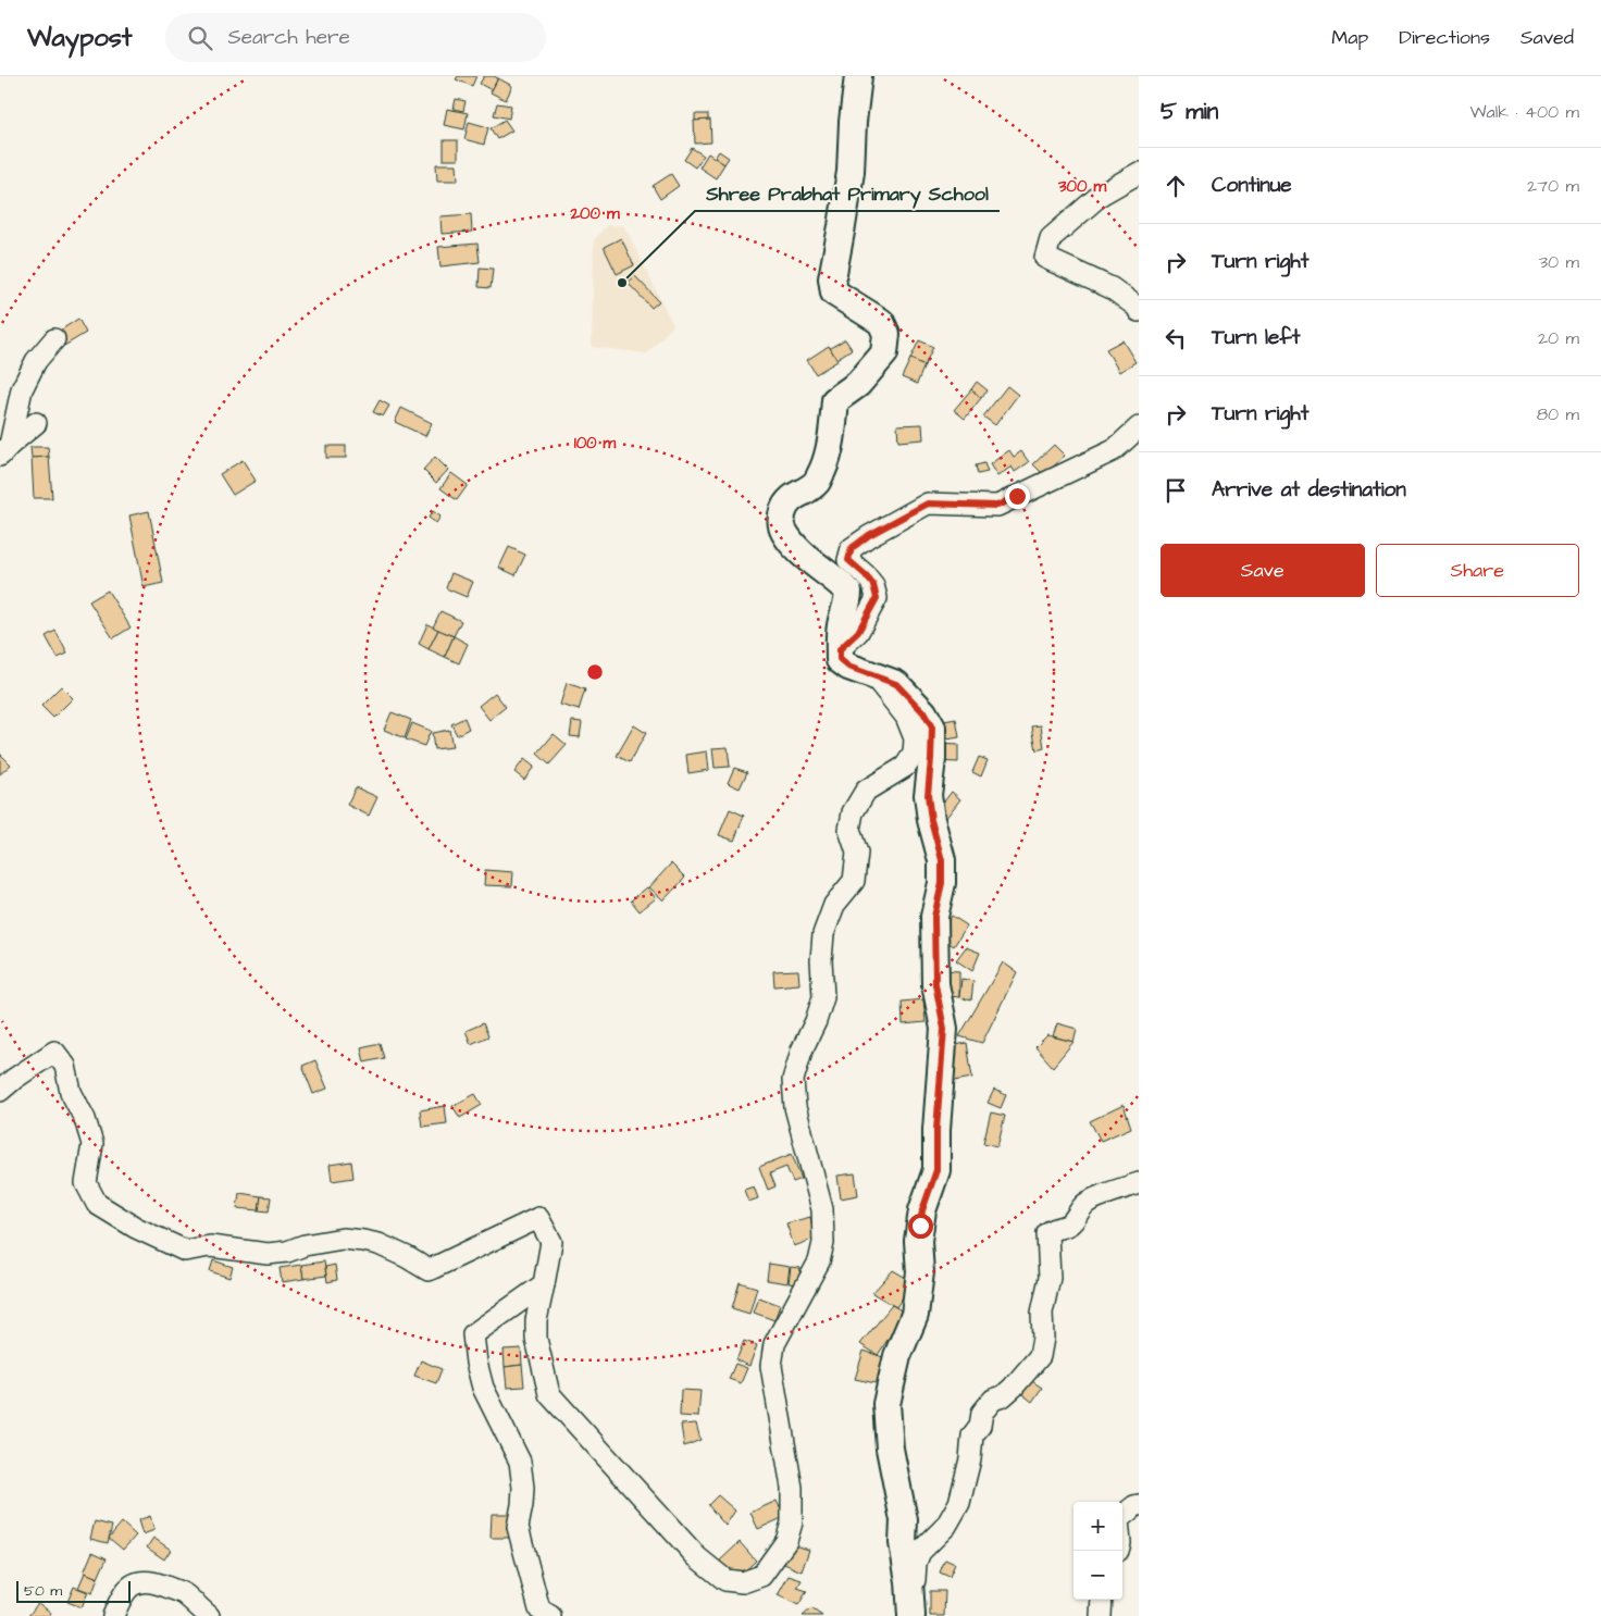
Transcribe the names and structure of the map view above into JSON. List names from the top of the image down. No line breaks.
{"places":["Shree Prabhat Primary School"],"scale_bar":"50 m","page":{"header":"Waypost","search":"Search here","nav":["Map","Directions","Saved"],"heading":["5 min","Walk · 400 m"],"list":[["Continue","270 m"],["Turn right","30 m"],["Turn left","20 m"],["Turn right","80 m"],"Arrive at destination"],"buttons":["Save","Share"],"map_buttons":["+","−"],"scale":"50 m"},"rings":["300 m","200 m","100 m"]}
